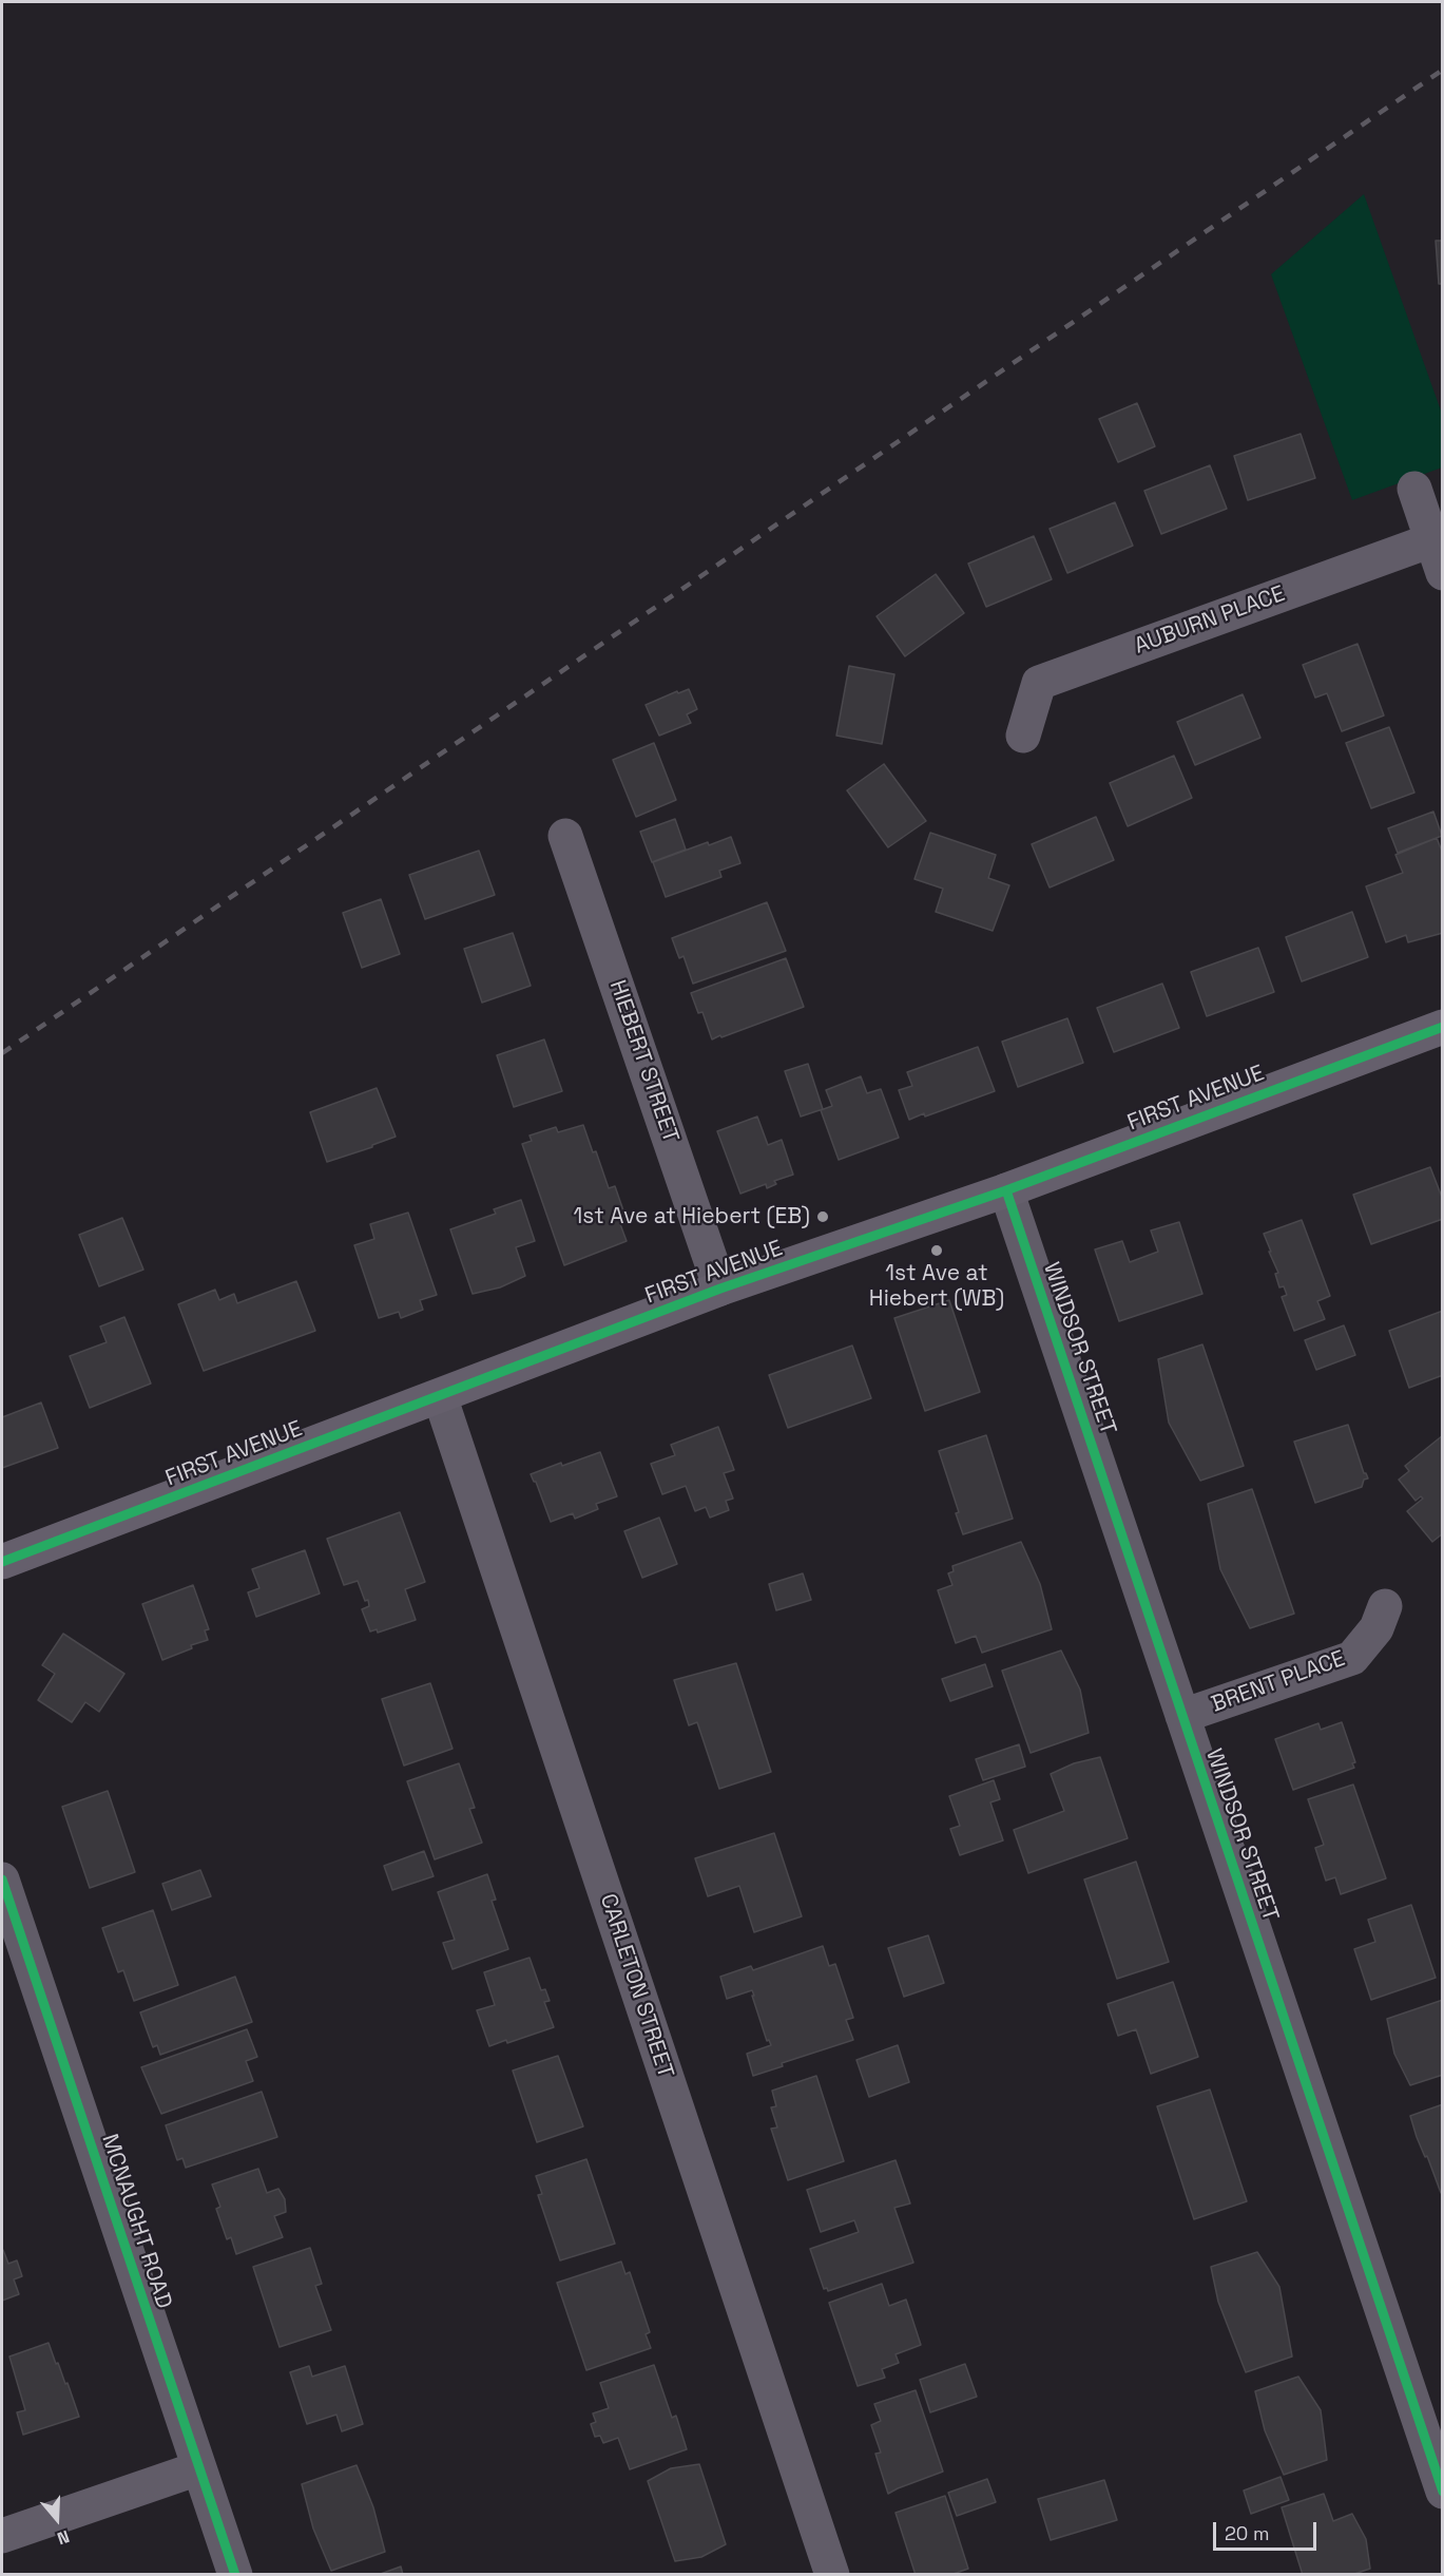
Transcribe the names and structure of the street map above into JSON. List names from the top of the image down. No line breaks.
{"streets":{"street":["AUBURN PLACE","HIEBERT STREET","FIRST AVENUE","WINDSOR STREET","BRENT PLACE","CARLETON STREET","MCNAUGHT ROAD"]},"crossings":[["HIEBERT STREET","FIRST AVENUE"],["FIRST AVENUE","WINDSOR STREET"],["FIRST AVENUE","CARLETON STREET"],["WINDSOR STREET","BRENT PLACE"]],"places":["1st Ave at Hiebert (EB)","1st Ave at Hiebert (WB)"],"scale_bar":"20 m","north":"bottom"}
